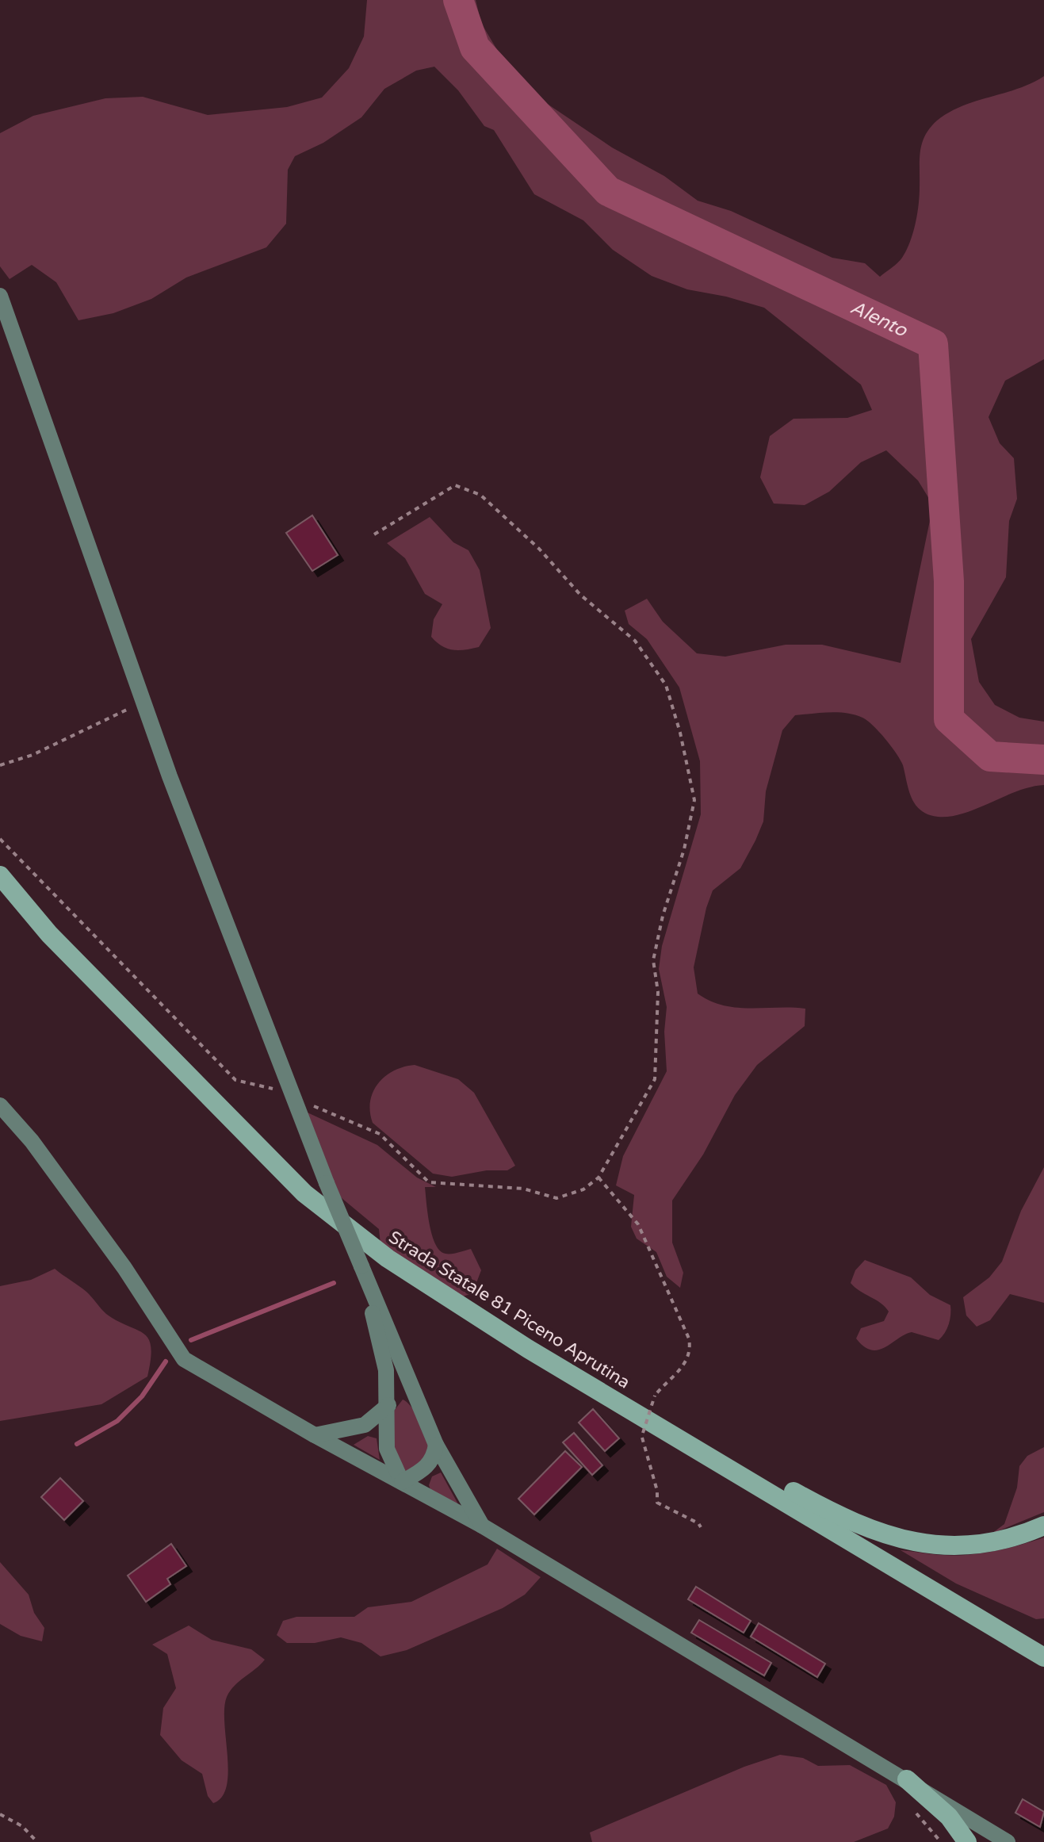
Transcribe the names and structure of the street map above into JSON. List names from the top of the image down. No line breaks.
{"streets":{"highway":["Strada Statale 81 Piceno Aprutina"]},"water":["Alento"]}
